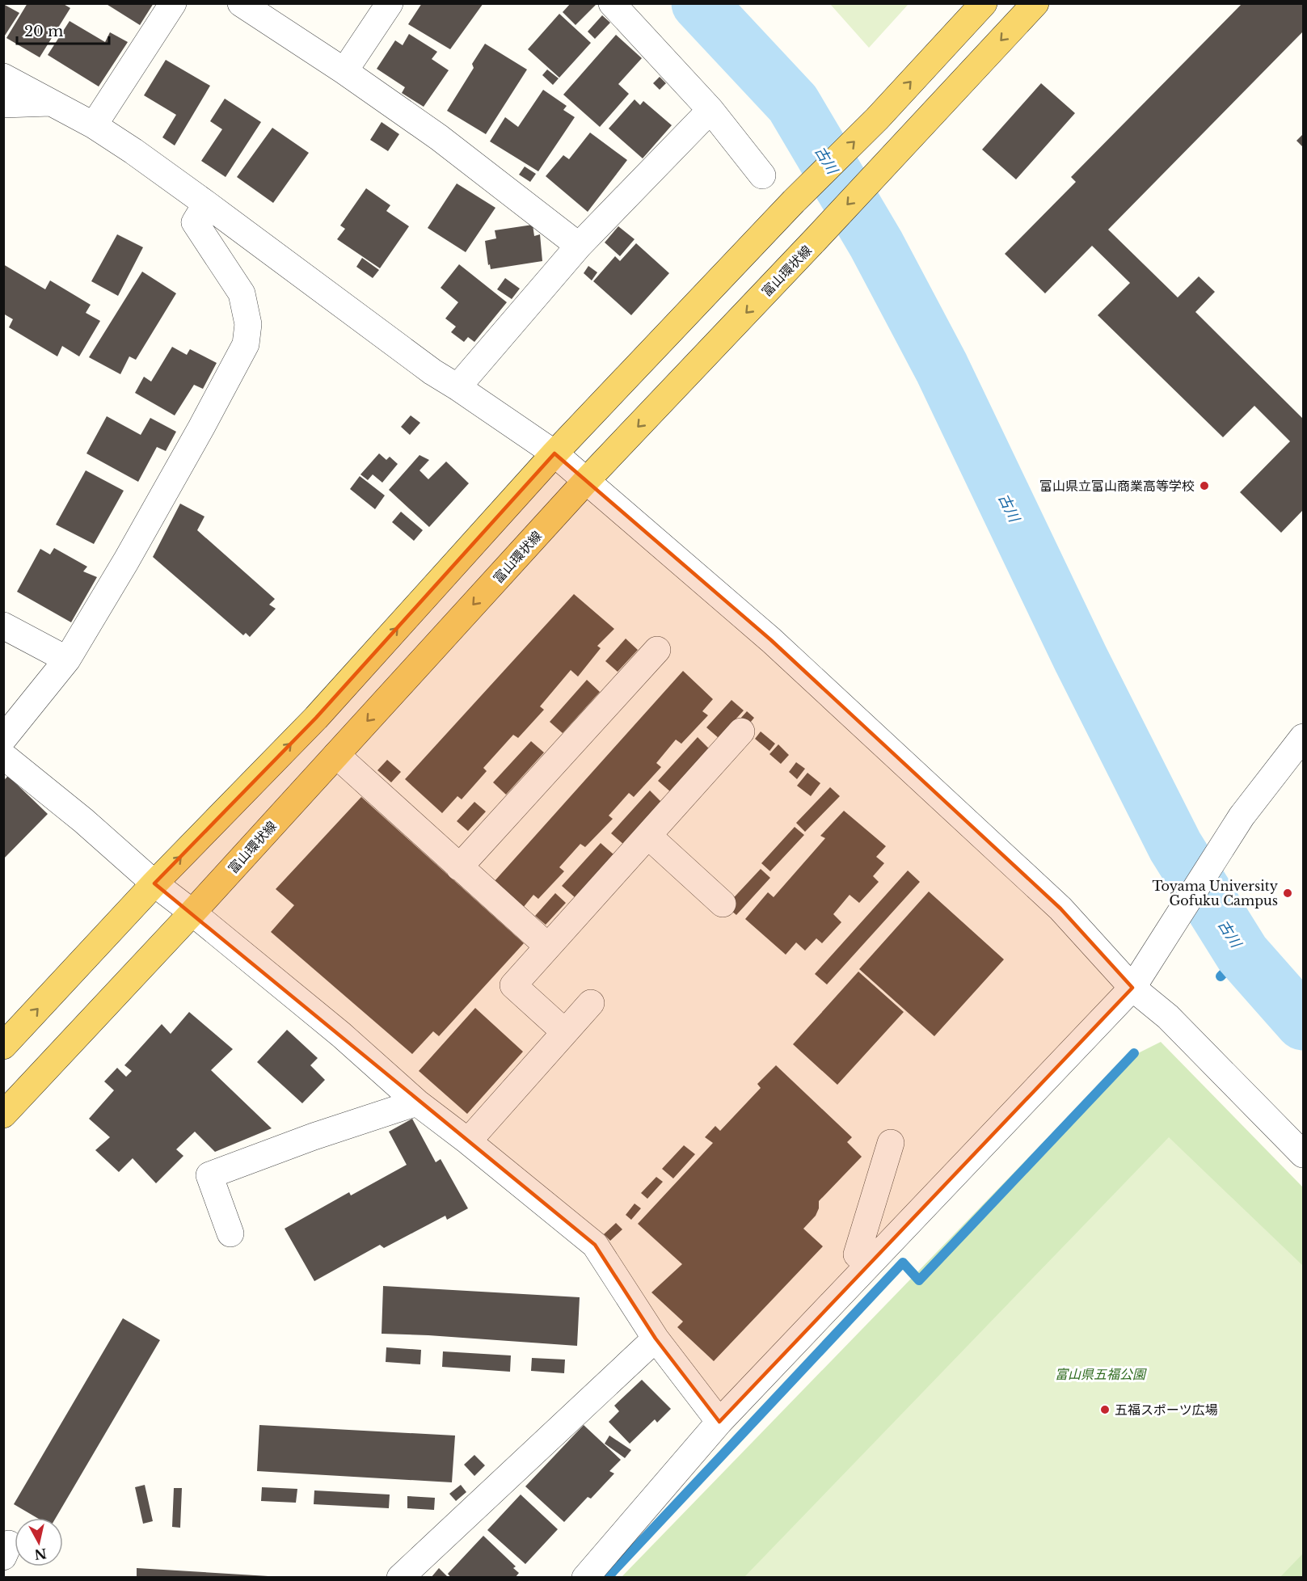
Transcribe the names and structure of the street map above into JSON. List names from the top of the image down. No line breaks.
{"streets":{"main road":["富山環状線"]},"water":["古川"],"parks":["富山県五福公園"],"places":["富山県立富山商業高等学校","Toyama University Gofuku Campus","五福スポーツ広場"],"scale_bar":"20 m","north":"bottom"}
